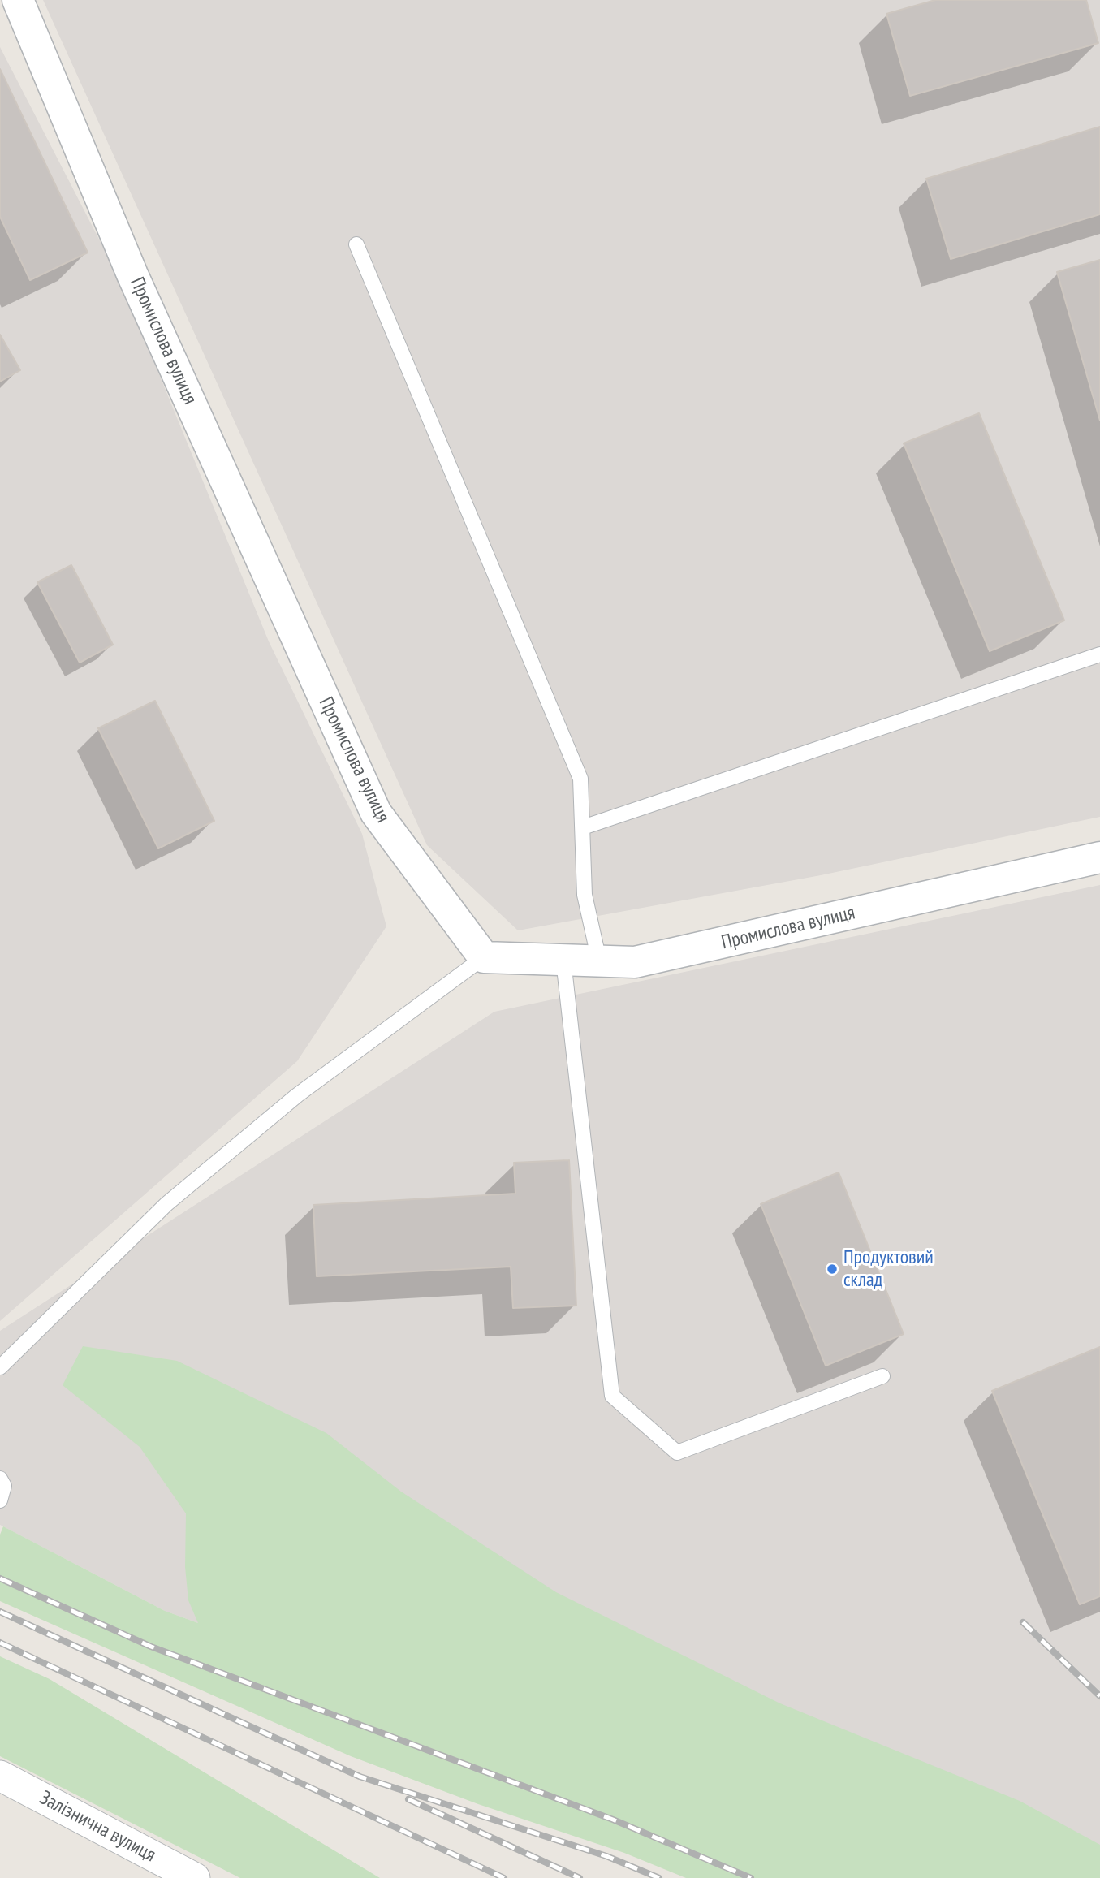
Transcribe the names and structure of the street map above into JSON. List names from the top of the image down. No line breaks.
{"streets":{"street":["Промислова вулиця","Залізнична вулиця"]},"places":["Продуктовий склад"]}
